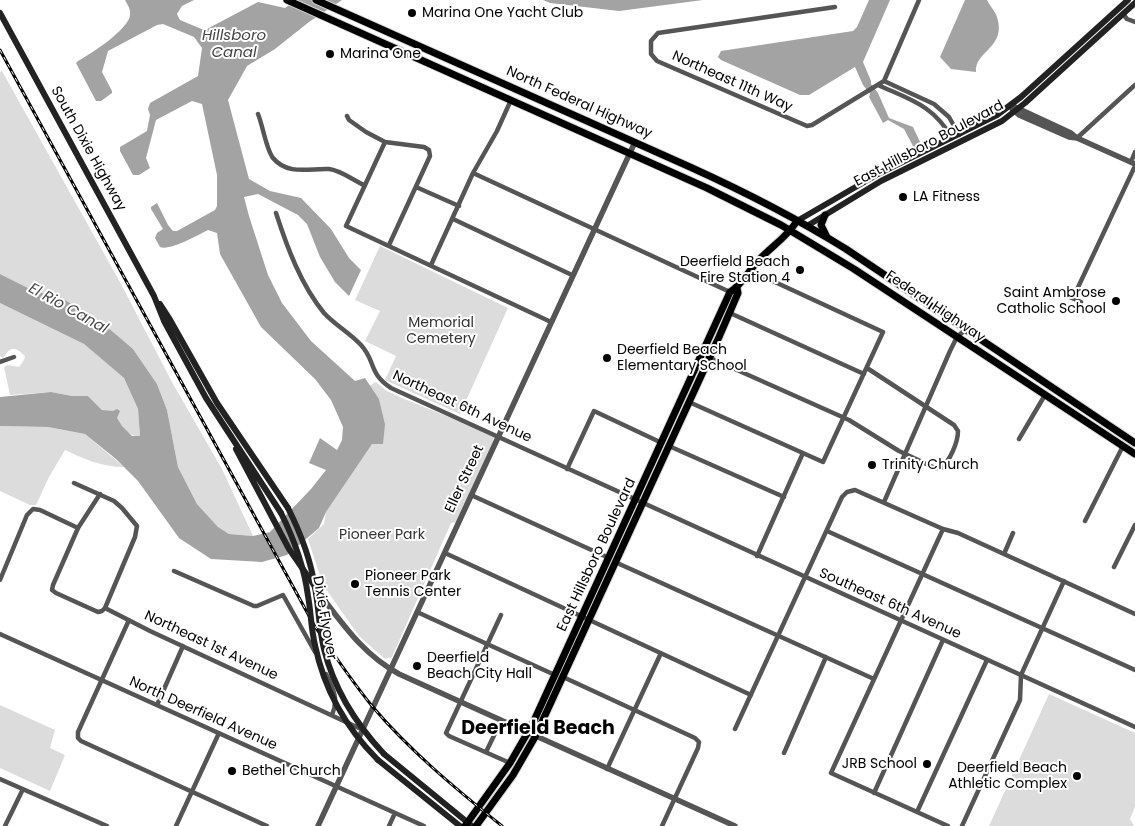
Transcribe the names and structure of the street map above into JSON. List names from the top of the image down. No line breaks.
{"streets":{"main road":["North Federal Highway","East Hillsboro Boulevard","South Dixie Highway","Federal Highway","Dixie Flyover"],"street":["Northeast 11th Way","Northeast 6th Avenue","Eller Street","Southeast 6th Avenue","Northeast 1st Avenue","North Deerfield Avenue"]},"crossings":[["North Federal Highway","East Hillsboro Boulevard"],["North Federal Highway","Federal Highway"],["North Federal Highway","Eller Street"],["East Hillsboro Boulevard","Federal Highway"],["East Hillsboro Boulevard","Northeast 6th Avenue"],["East Hillsboro Boulevard","Southeast 6th Avenue"],["East Hillsboro Boulevard","Dixie Flyover"],["South Dixie Highway","Dixie Flyover"],["Northeast 6th Avenue","Eller Street"],["Northeast 6th Avenue","Southeast 6th Avenue"],["Eller Street","Northeast 1st Avenue"],["Eller Street","North Deerfield Avenue"]],"districts":["Deerfield Beach"],"water":["Hillsboro Canal","El Rio Canal"],"parks":["Memorial Cemetery","Pioneer Park"],"places":["Marina One Yacht Club","Marina One","LA Fitness","Deerfield Beach Fire Station 4","Saint Ambrose Catholic School","Deerfield Beach Elementary School","Trinity Church","Pioneer Park Tennis Center","Deerfield Beach City Hall","JRB School","Bethel Church","Deerfield Beach Athletic Complex"]}
